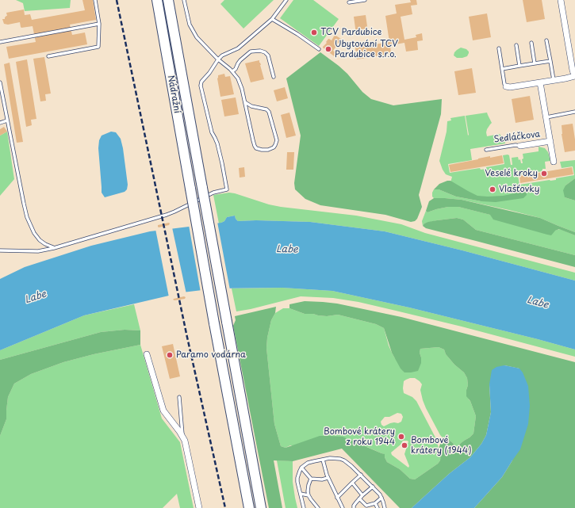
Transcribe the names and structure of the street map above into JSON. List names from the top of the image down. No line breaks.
{"streets":{"main road":["Nádražní"],"street":["Sedláčkova"]},"water":["Labe"],"places":["TCV Pardubice","Ubytování TCV Pardubice s.r.o.","Veselé kroky","Vlašťovky","Paramo vodárna","Bombové krátery z roku 1944","Bombové krátery (1944)"]}
